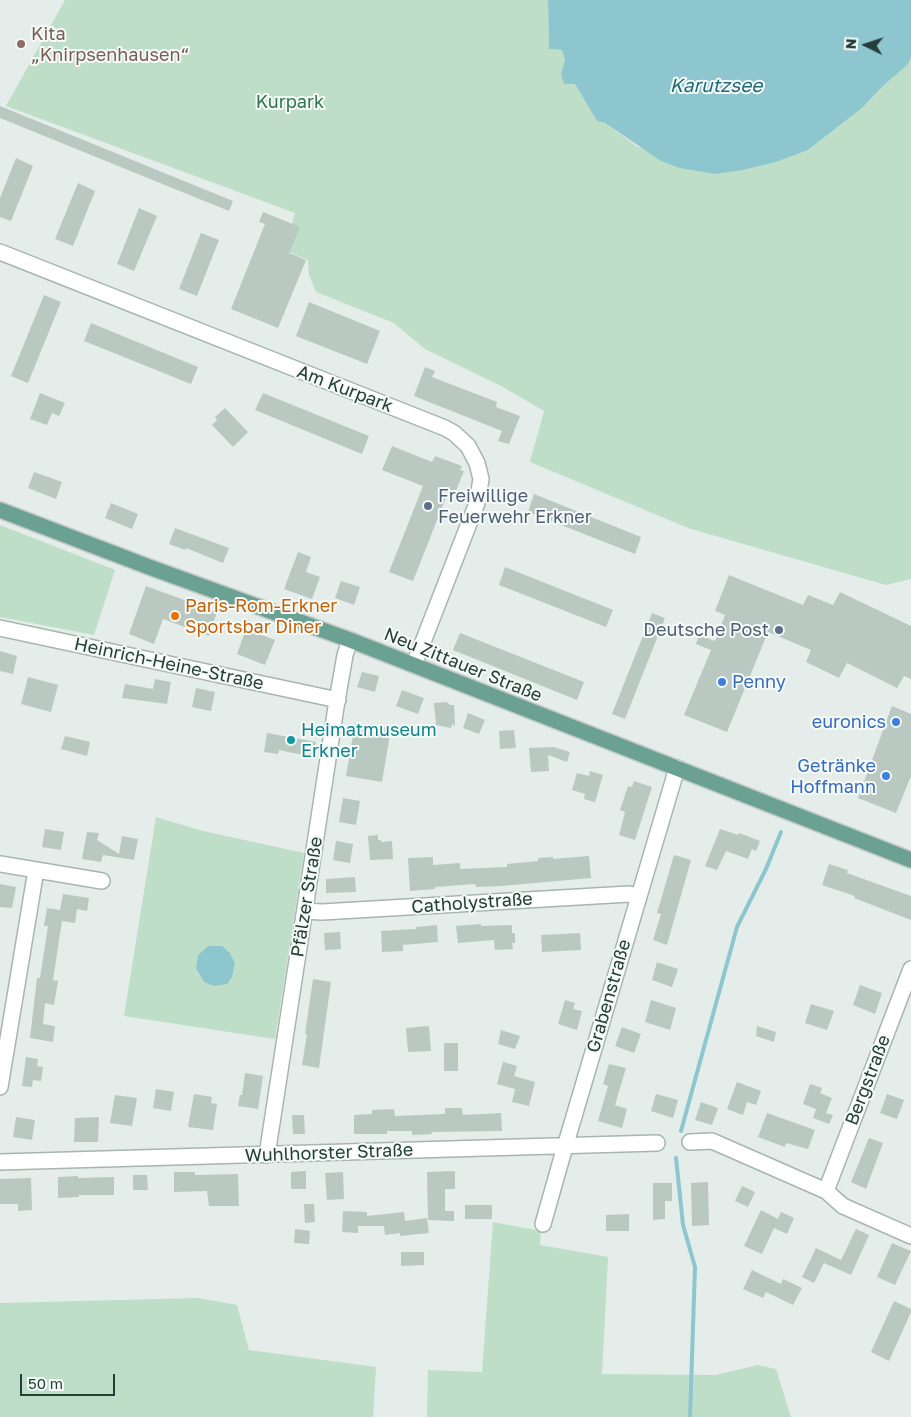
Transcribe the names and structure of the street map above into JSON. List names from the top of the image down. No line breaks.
{"streets":{"main road":["Neu Zittauer Straße"],"street":["Am Kurpark","Heinrich-Heine-Straße","Pfälzer Straße","Catholystraße","Grabenstraße","Bergstraße","Wuhlhorster Straße"]},"crossings":[["Am Kurpark","Neu Zittauer Straße"],["Heinrich-Heine-Straße","Pfälzer Straße"],["Neu Zittauer Straße","Pfälzer Straße"],["Neu Zittauer Straße","Grabenstraße"],["Pfälzer Straße","Catholystraße"],["Pfälzer Straße","Wuhlhorster Straße"],["Catholystraße","Grabenstraße"],["Grabenstraße","Wuhlhorster Straße"]],"water":["Karutzsee"],"parks":["Kurpark"],"places":["Kita „Knirpsenhausen“","Freiwillige Feuerwehr Erkner","Paris-Rom-Erkner Sportsbar Diner","Deutsche Post","Penny","euronics","Heimatmuseum Erkner","Getränke Hoffmann"],"scale_bar":"50 m","north":"left"}
